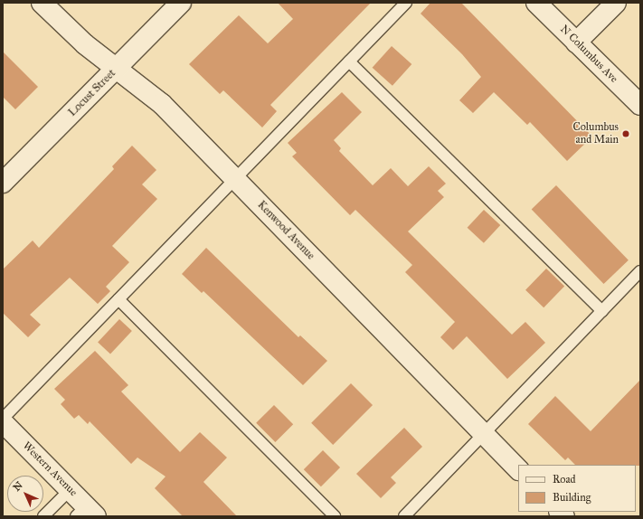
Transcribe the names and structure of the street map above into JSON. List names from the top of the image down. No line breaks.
{"streets":{"street":["N Columbus Ave","Locust Street","Kenwood Avenue","Western Avenue"]},"crossings":[["Locust Street","Kenwood Avenue"]],"places":["Columbus and Main"],"legend":["Road","Building"],"north":"top left"}
